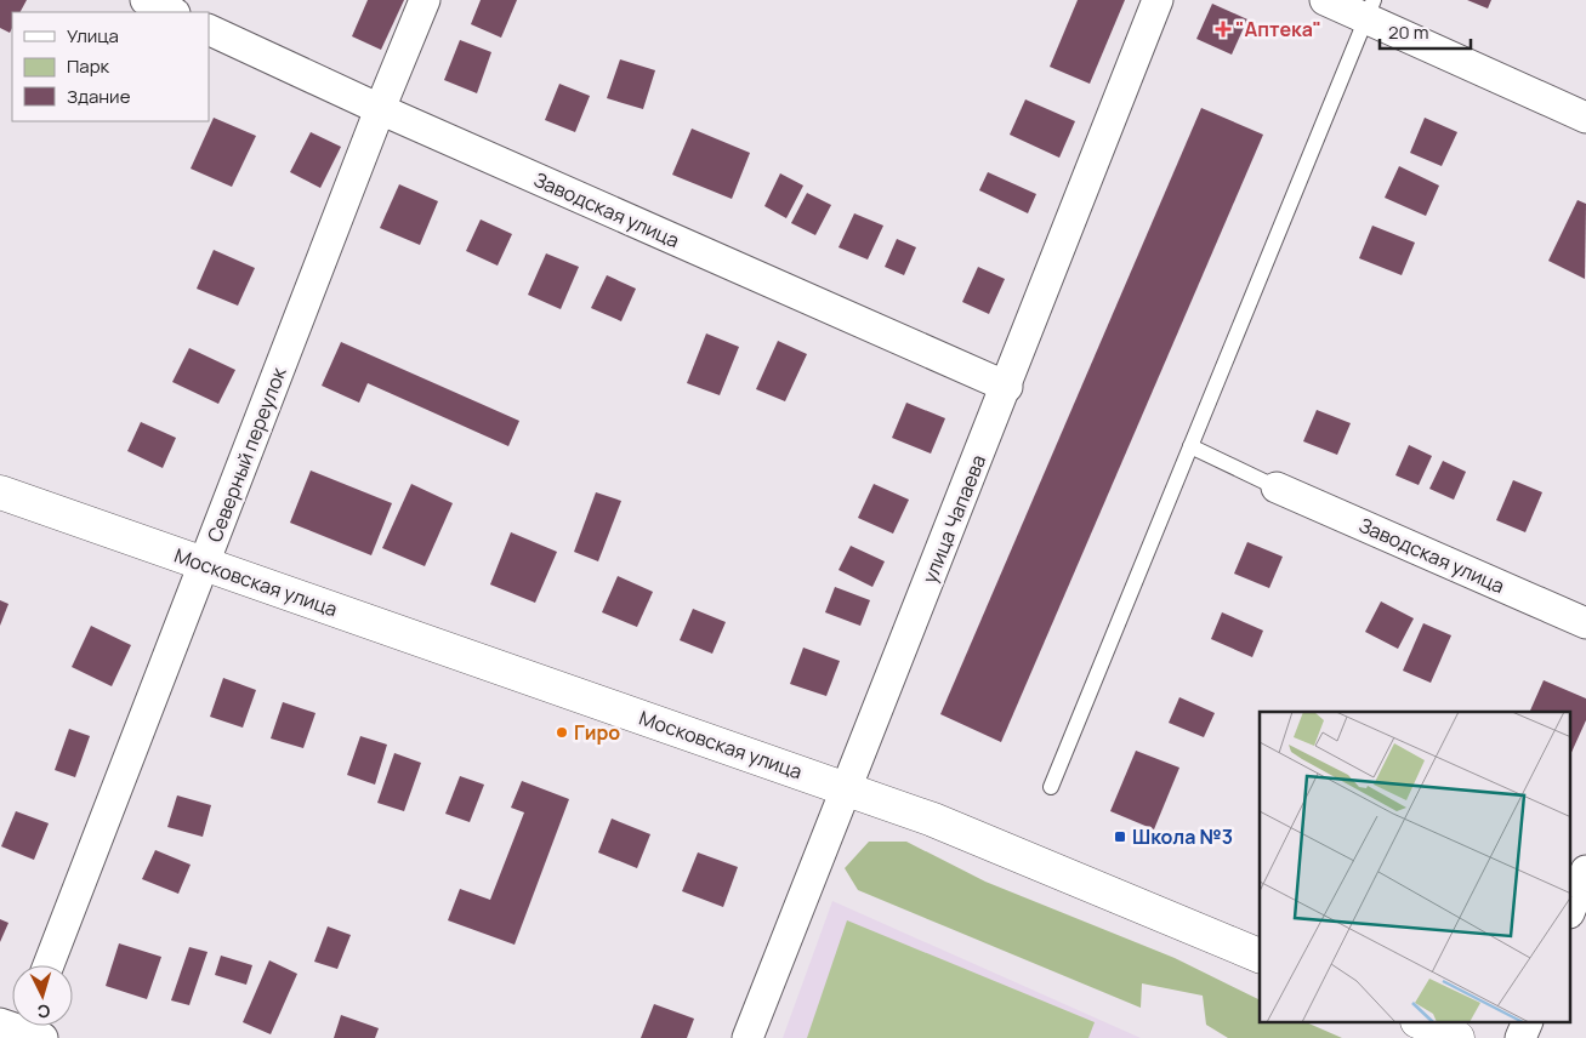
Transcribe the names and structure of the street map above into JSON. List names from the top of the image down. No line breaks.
{"streets":{"main road":["Московская улица"],"street":["Заводская улица","Северный переулок","улица Чапаева"]},"crossings":[["Заводская улица","Северный переулок"],["Заводская улица","улица Чапаева"],["Северный переулок","Московская улица"],["улица Чапаева","Московская улица"]],"places":{"health":["\"Аптека\""],"other":["Гиро"],"transit":["Школа №3"]},"legend":["Улица","Парк","Здание"],"scale_bar":"20 m","north":"bottom"}
